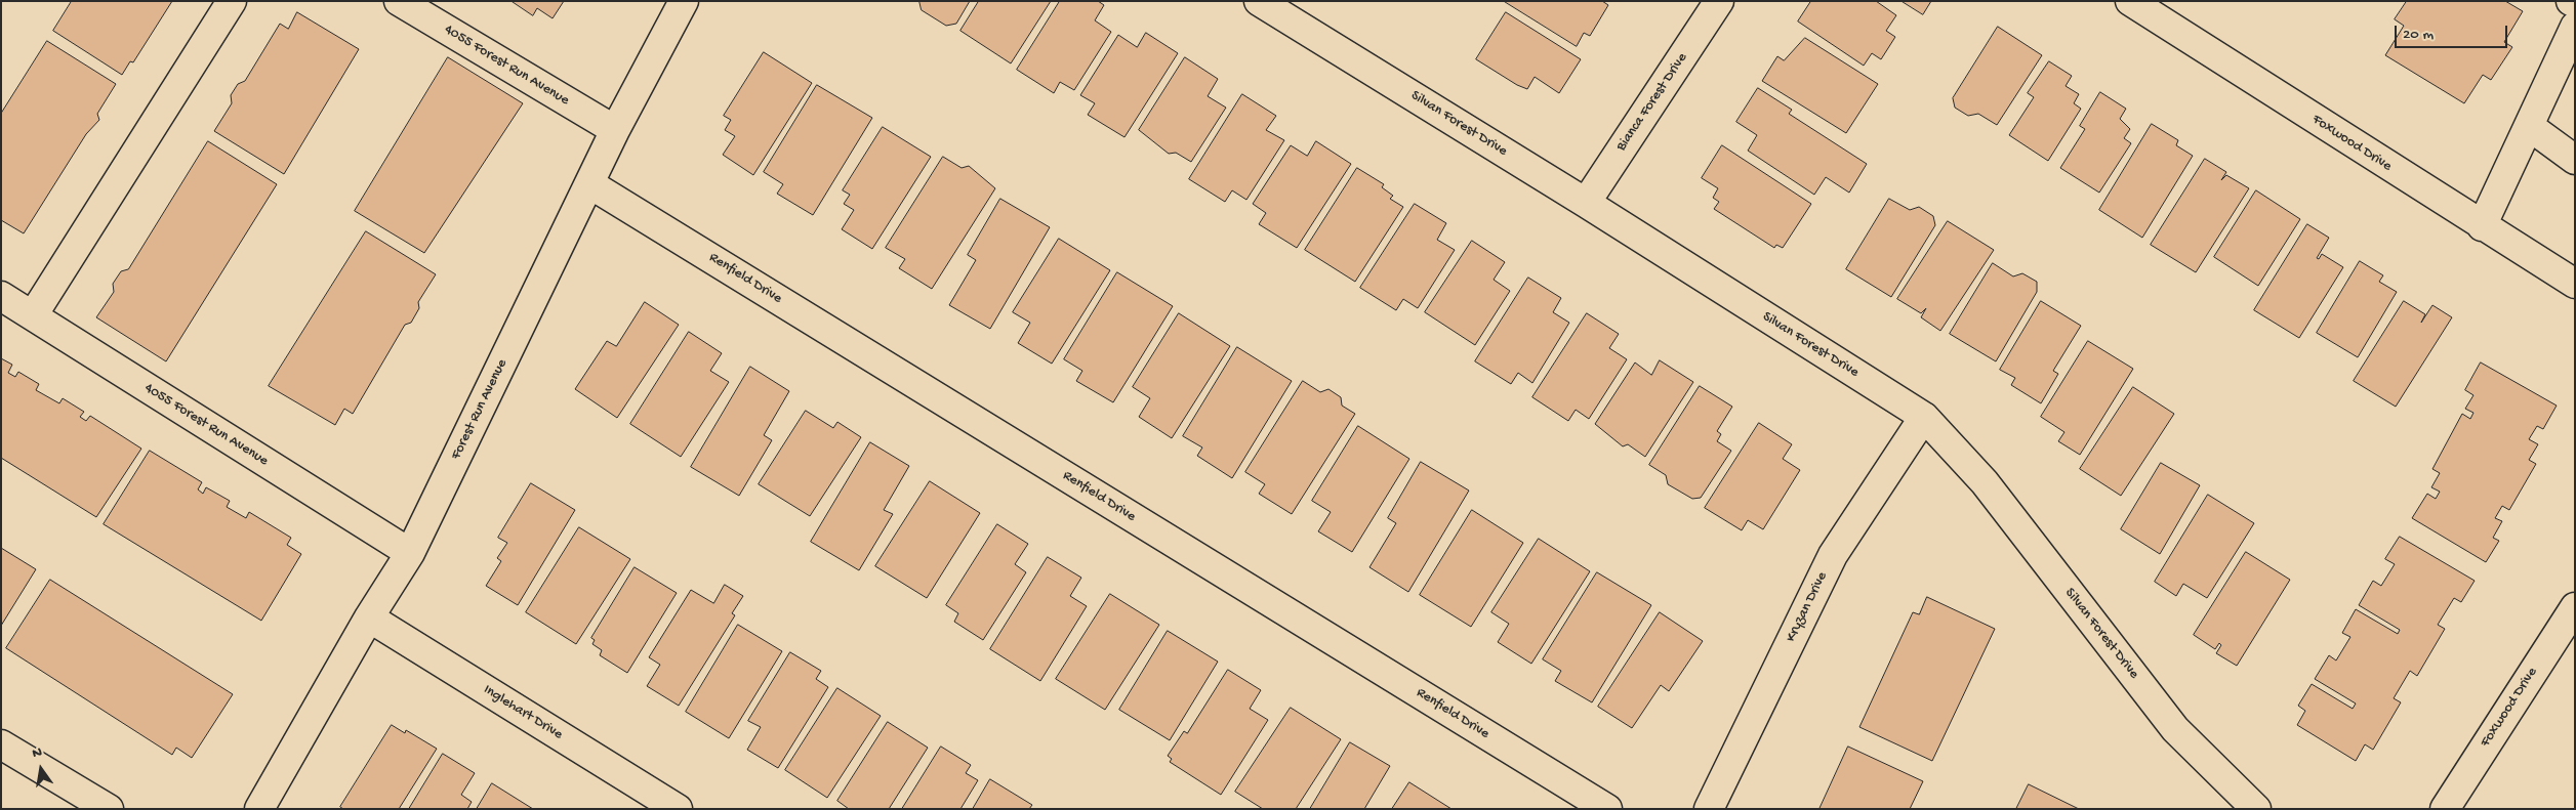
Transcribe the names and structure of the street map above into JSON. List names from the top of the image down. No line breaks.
{"streets":{"street":["4055 Forest Run Avenue","Bianca Forest Drive","Silvan Forest Drive","Foxwood Drive","Renfield Drive","Forest Run Avenue","Kryzan Drive","Inglehart Drive"]},"crossings":[["4055 Forest Run Avenue","Forest Run Avenue"],["Bianca Forest Drive","Silvan Forest Drive"],["Silvan Forest Drive","Kryzan Drive"],["Renfield Drive","Forest Run Avenue"],["Forest Run Avenue","Inglehart Drive"]],"scale_bar":"20 m","north":"top"}
